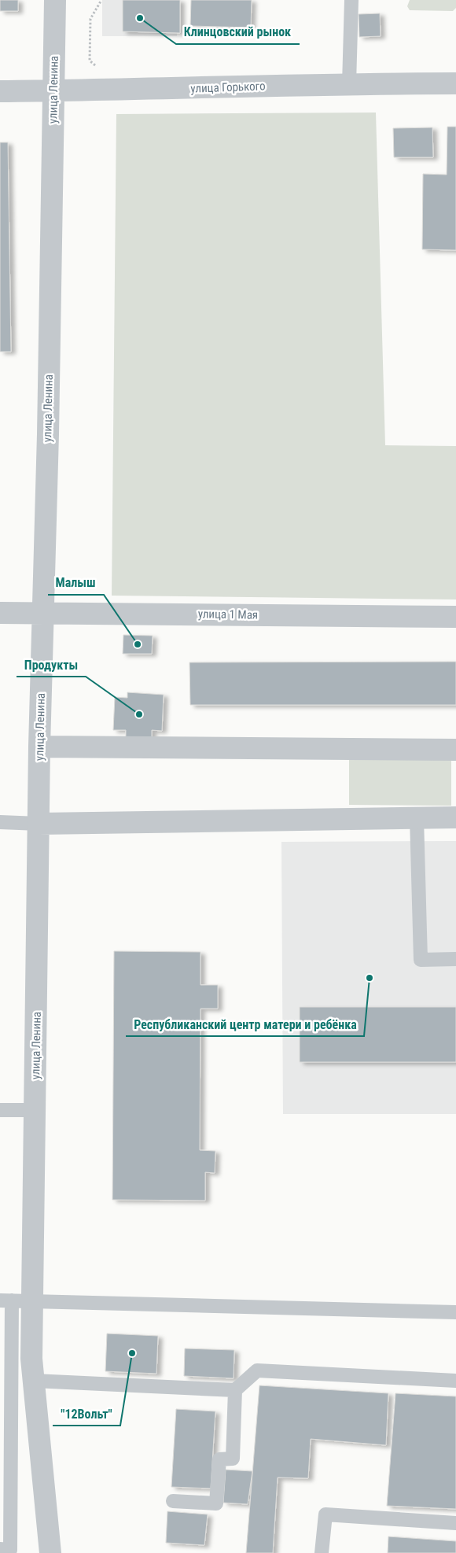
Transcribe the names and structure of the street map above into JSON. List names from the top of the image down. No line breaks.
{"streets":{"street":["улица Горького","улица Ленина","улица 1 Мая"]},"crossings":[["улица Горького","улица Ленина"],["улица Ленина","улица 1 Мая"]],"places":["Клинцовский рынок","Малыш","Продукты","Республиканский центр матери и ребёнка","\"12Вольт\""]}
